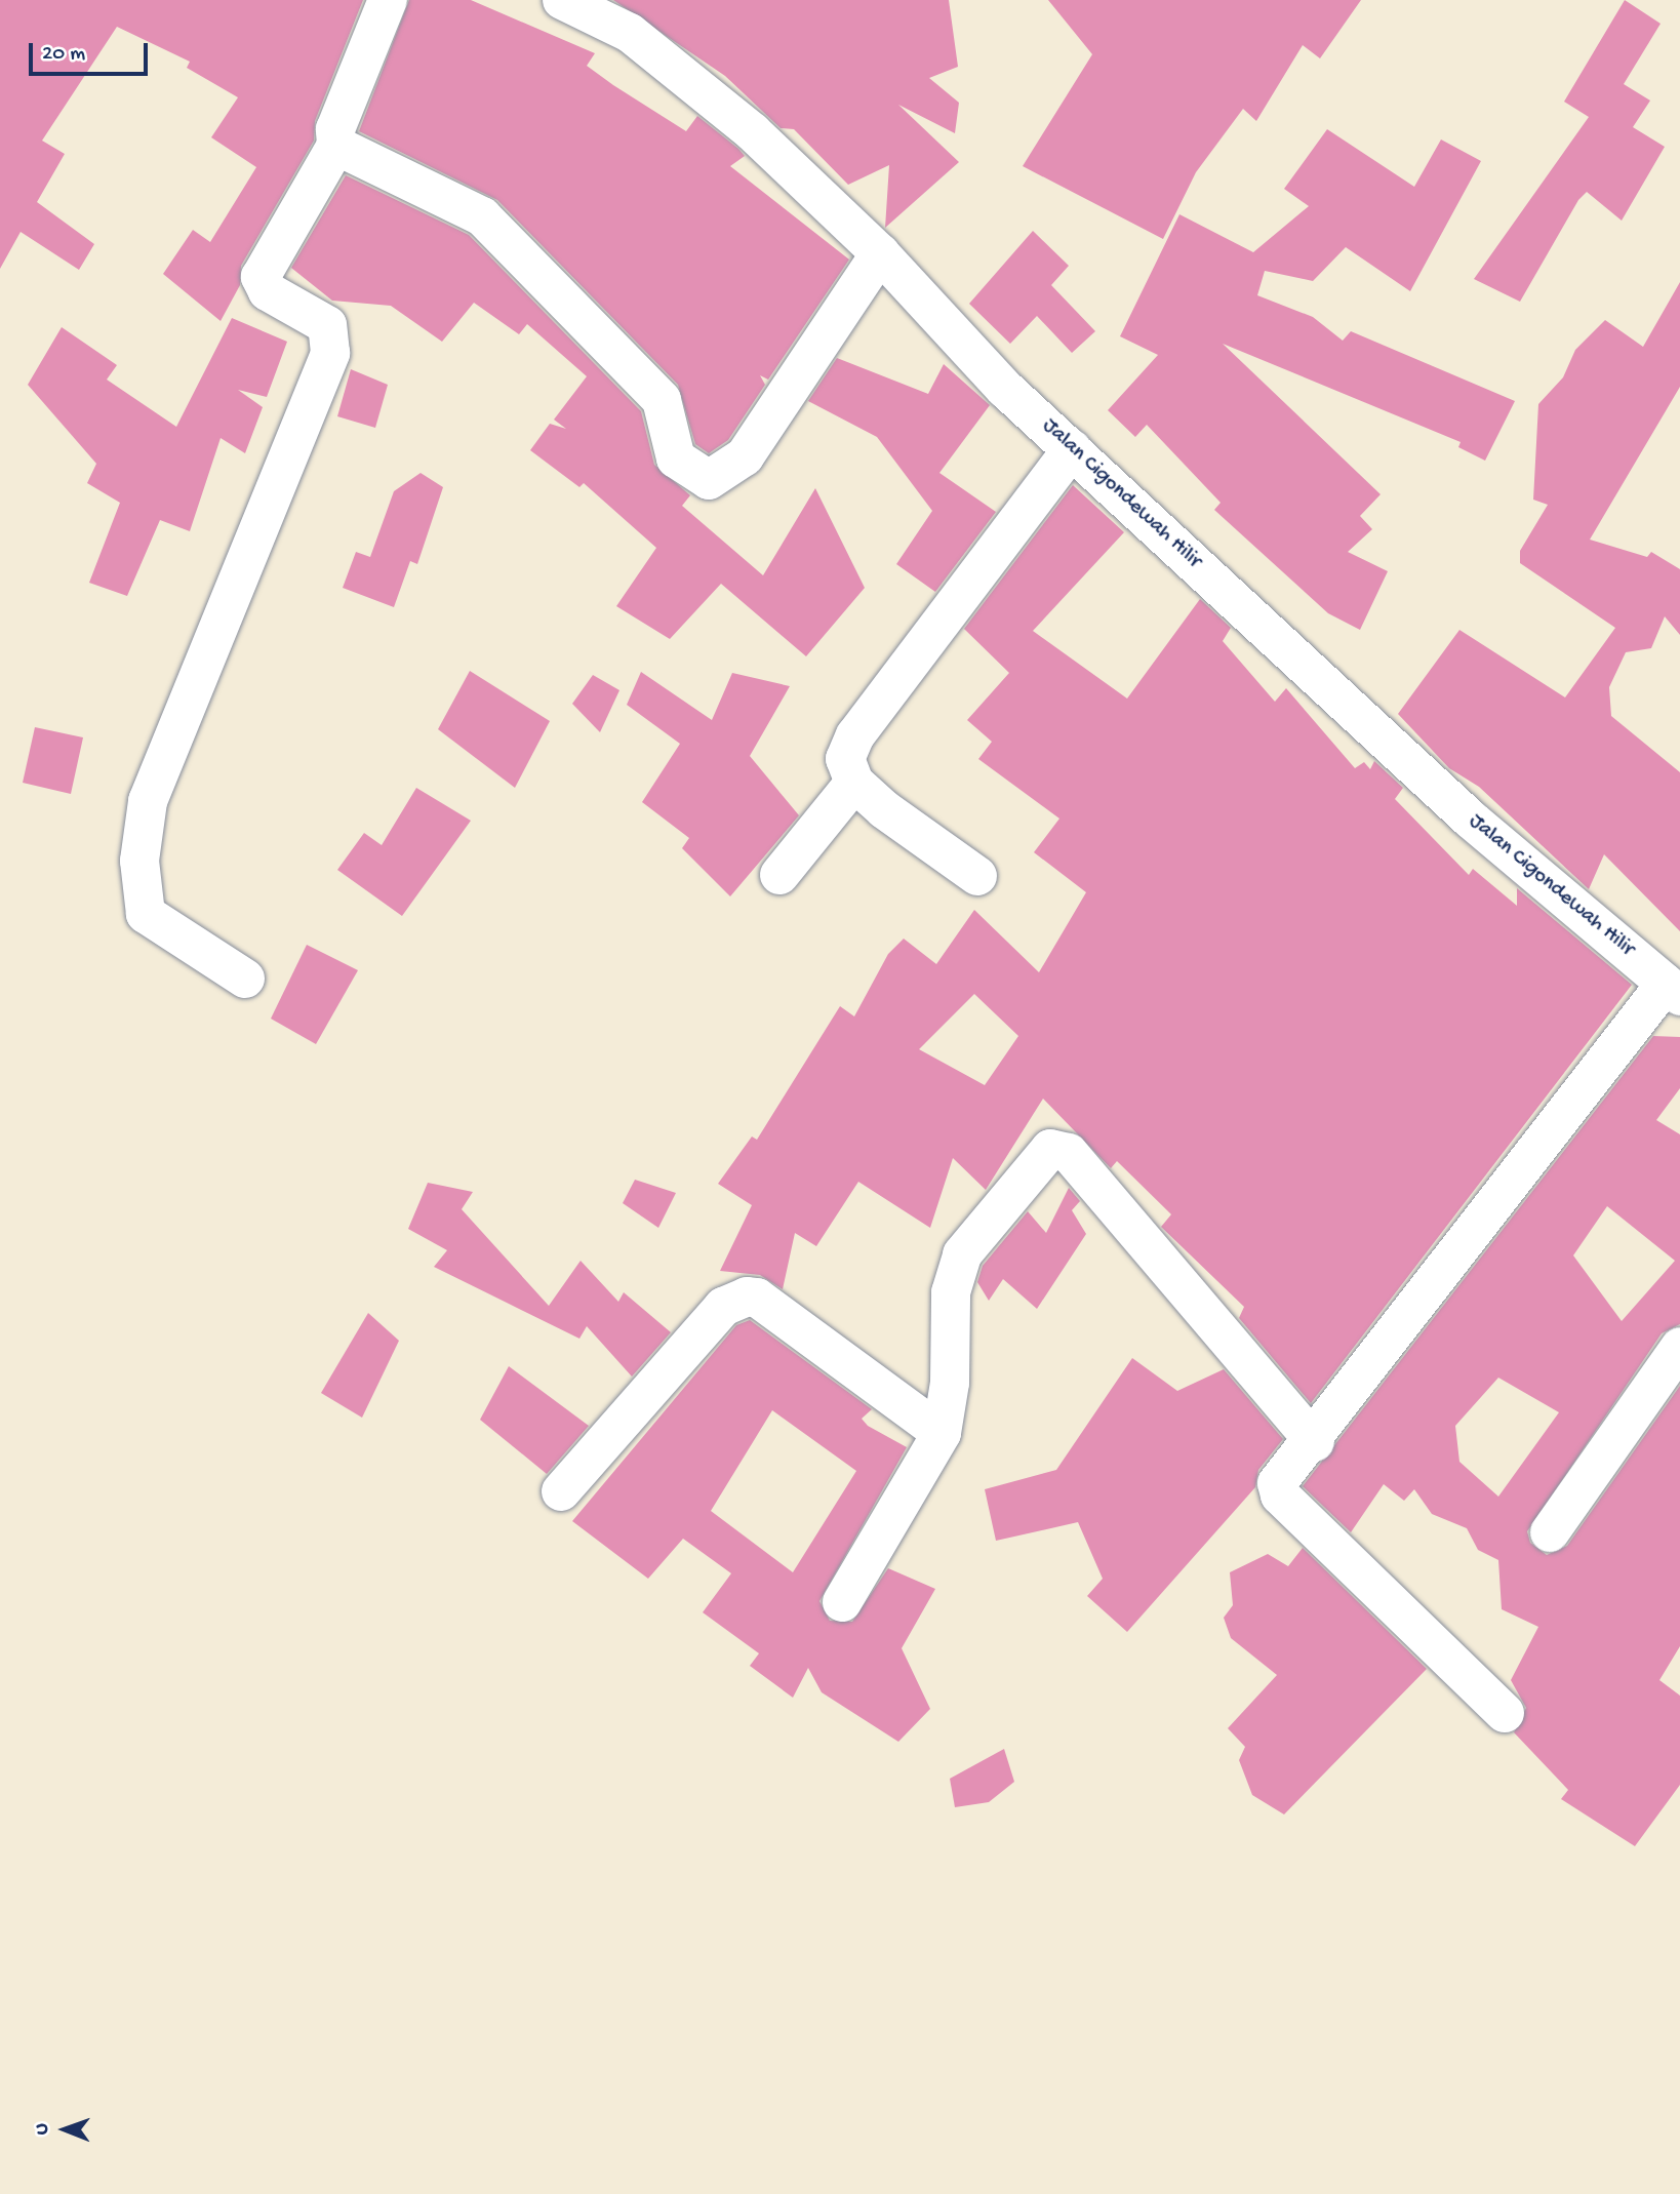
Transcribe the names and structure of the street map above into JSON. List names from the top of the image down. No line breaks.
{"streets":{"street":["Jalan Cigondewah Hilir"]},"scale_bar":"20 m","north":"left"}
